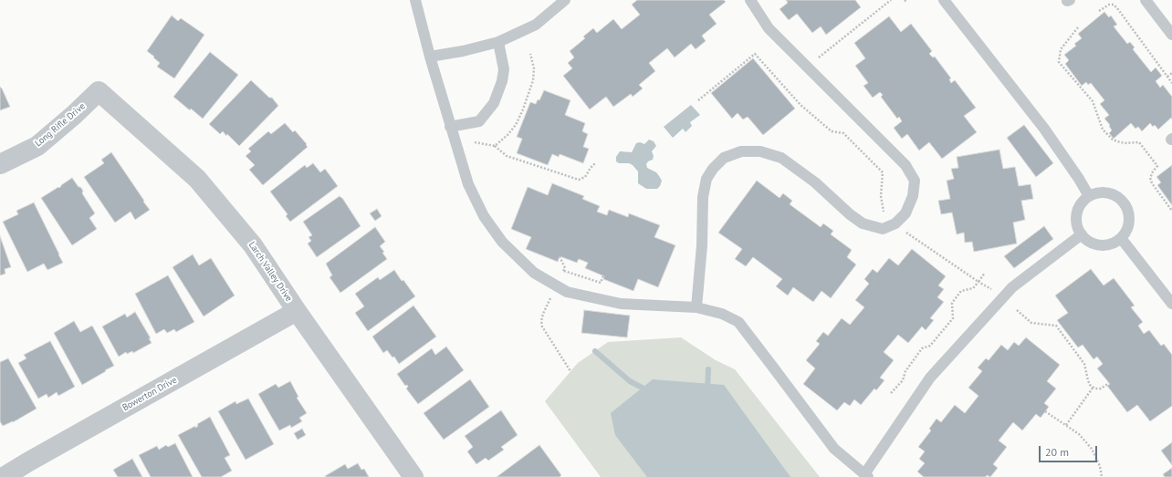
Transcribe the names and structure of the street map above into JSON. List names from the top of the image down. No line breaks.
{"streets":{"street":["Long Rifle Drive","Larch Valley Drive","Bowerton Drive"]},"crossings":[["Long Rifle Drive","Larch Valley Drive"],["Larch Valley Drive","Bowerton Drive"]],"scale_bar":"20 m"}
